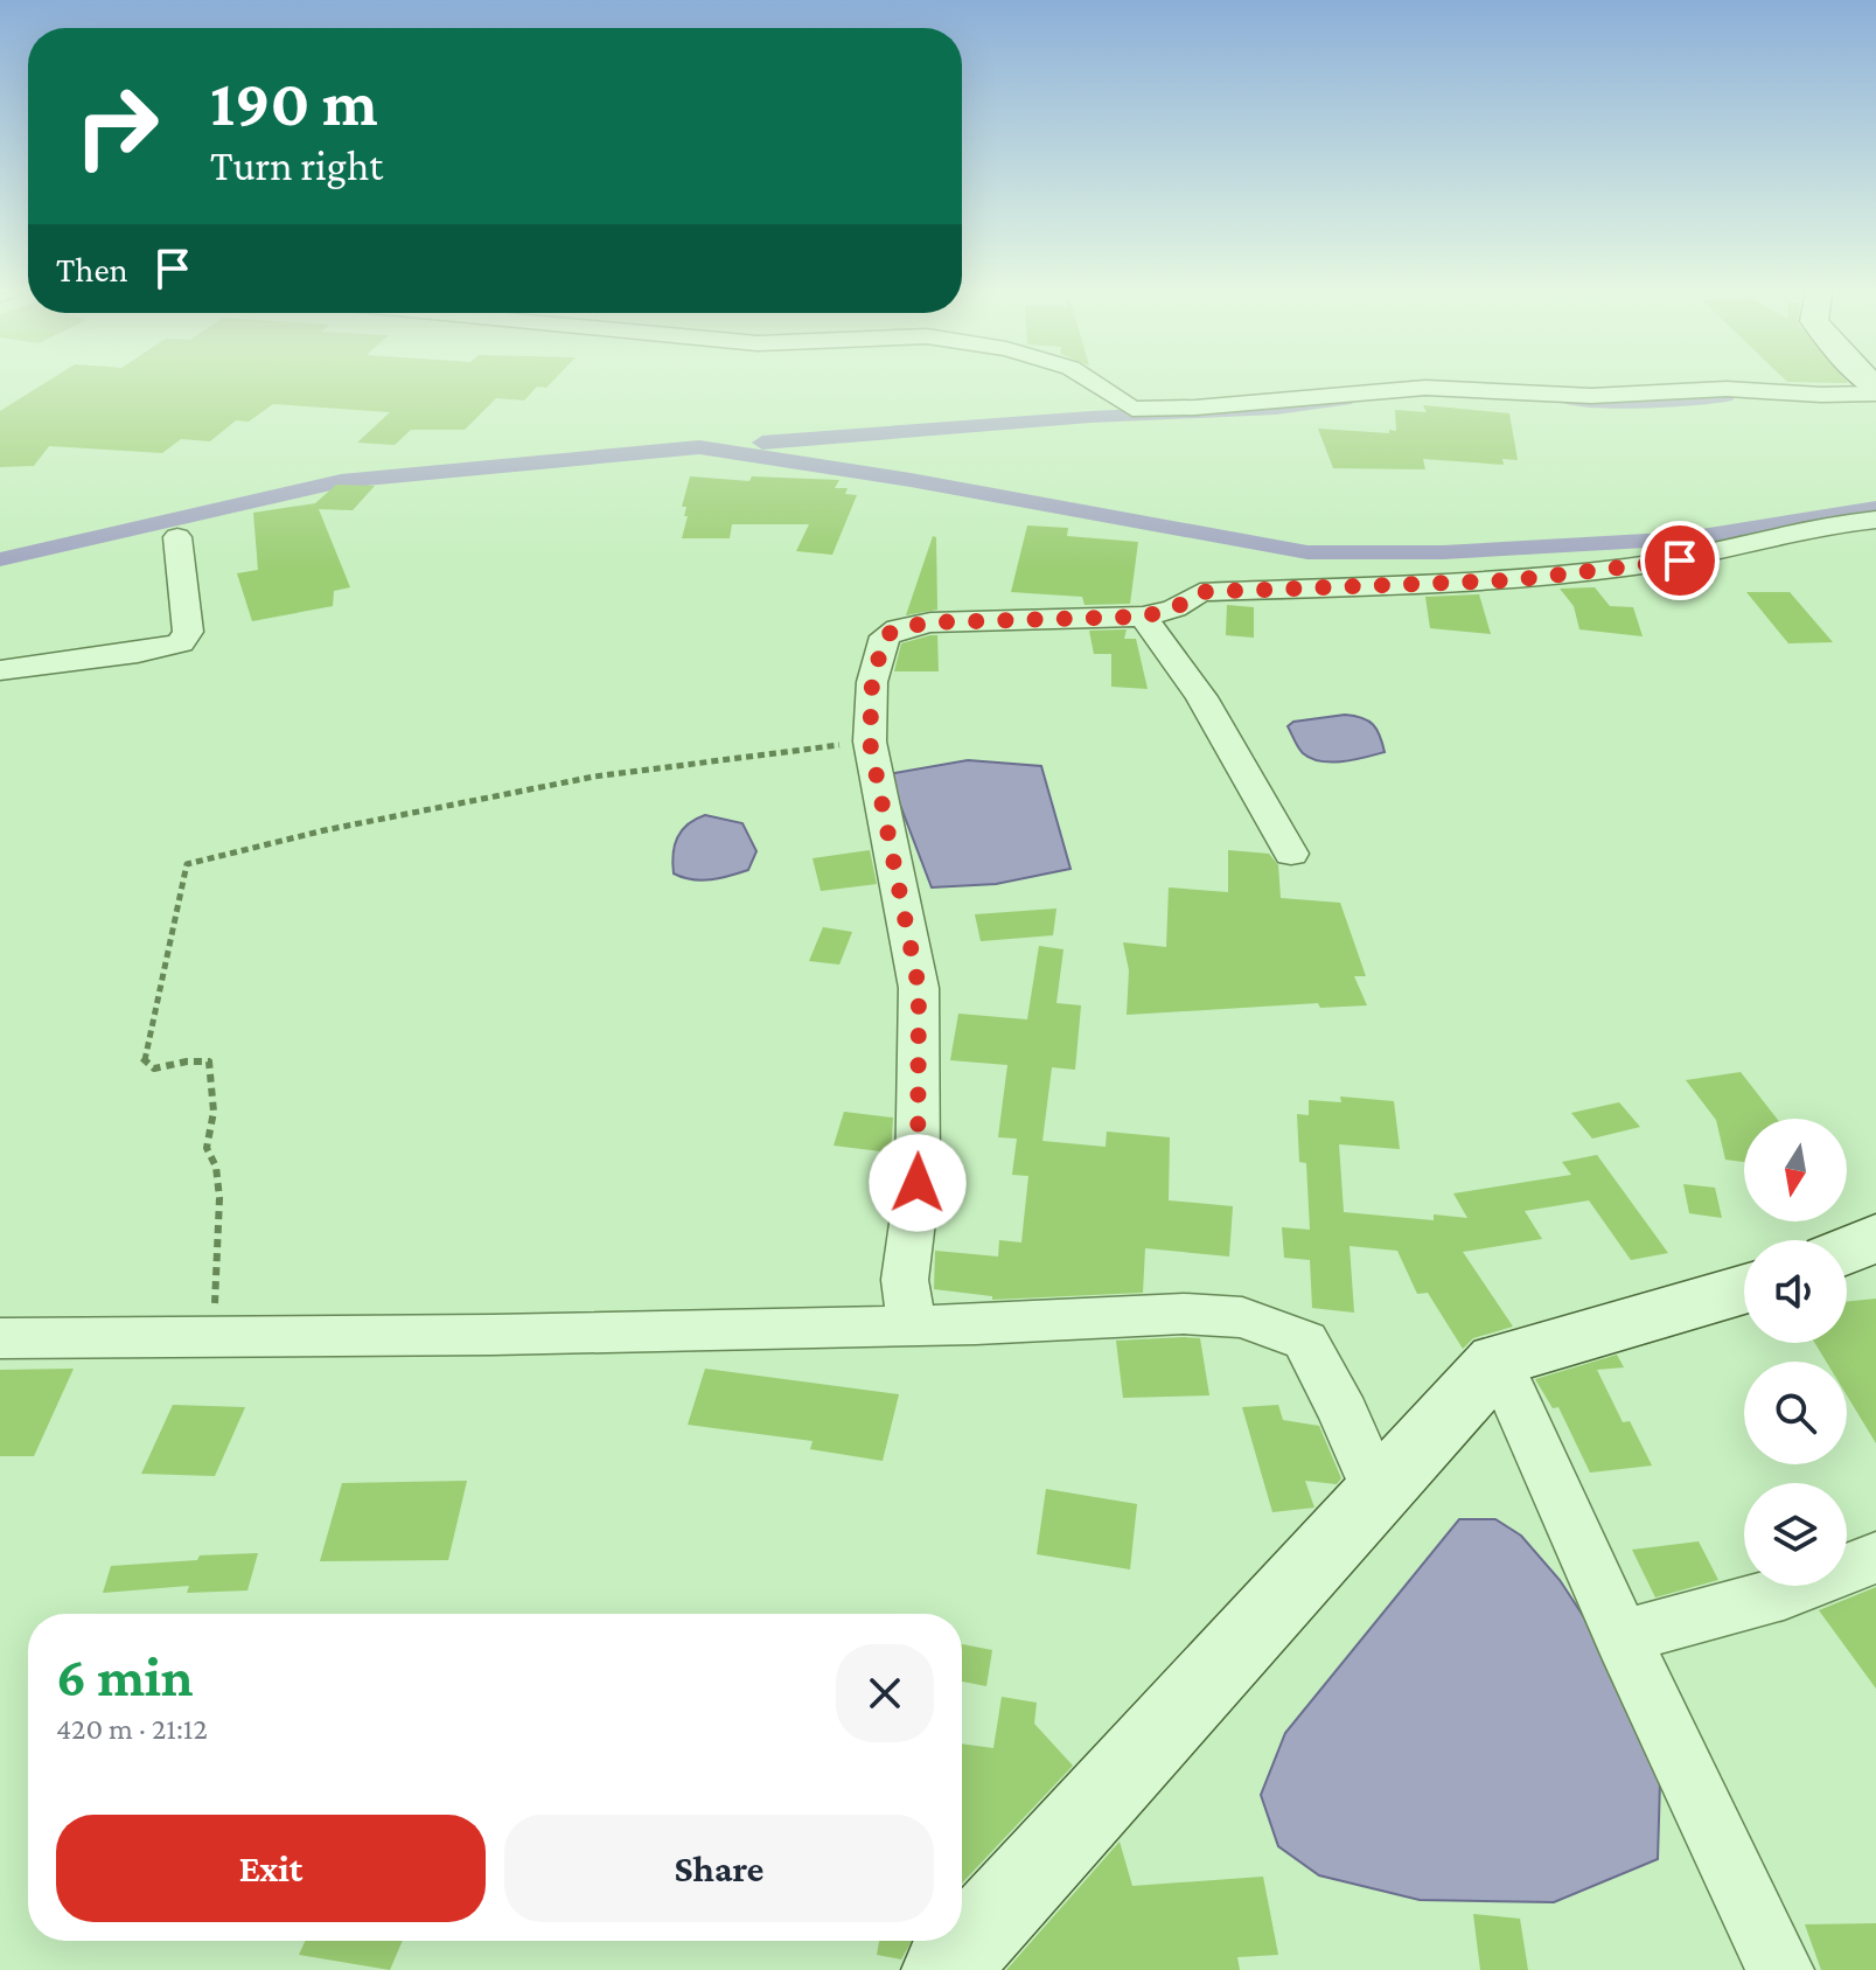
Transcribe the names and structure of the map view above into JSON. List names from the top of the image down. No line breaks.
{"north":"bottom","page":{"turn":["190 m","Turn right"],"then":"Then","heading":["6 min","420 m · 21:12"],"buttons":["Exit","Share"]}}
